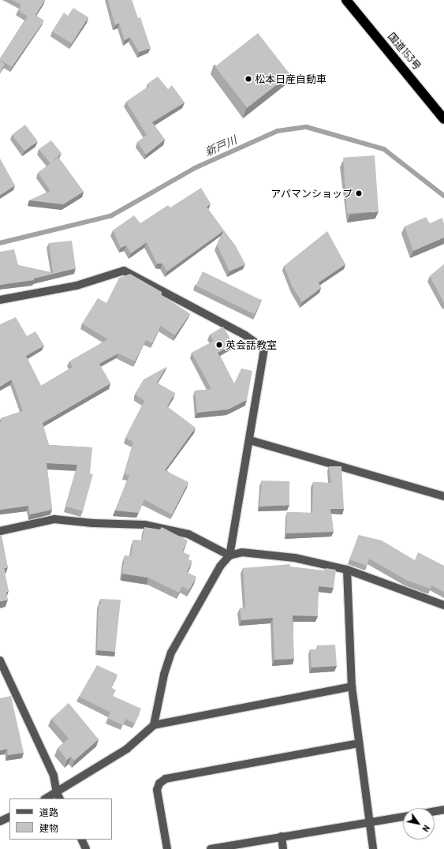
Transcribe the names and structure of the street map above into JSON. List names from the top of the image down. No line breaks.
{"streets":{"highway":["国道153号"]},"water":["新戸川"],"places":["松本日産自動車","アパマンショップ","英会話教室"],"legend":["道路","建物"],"north":"bottom right"}
